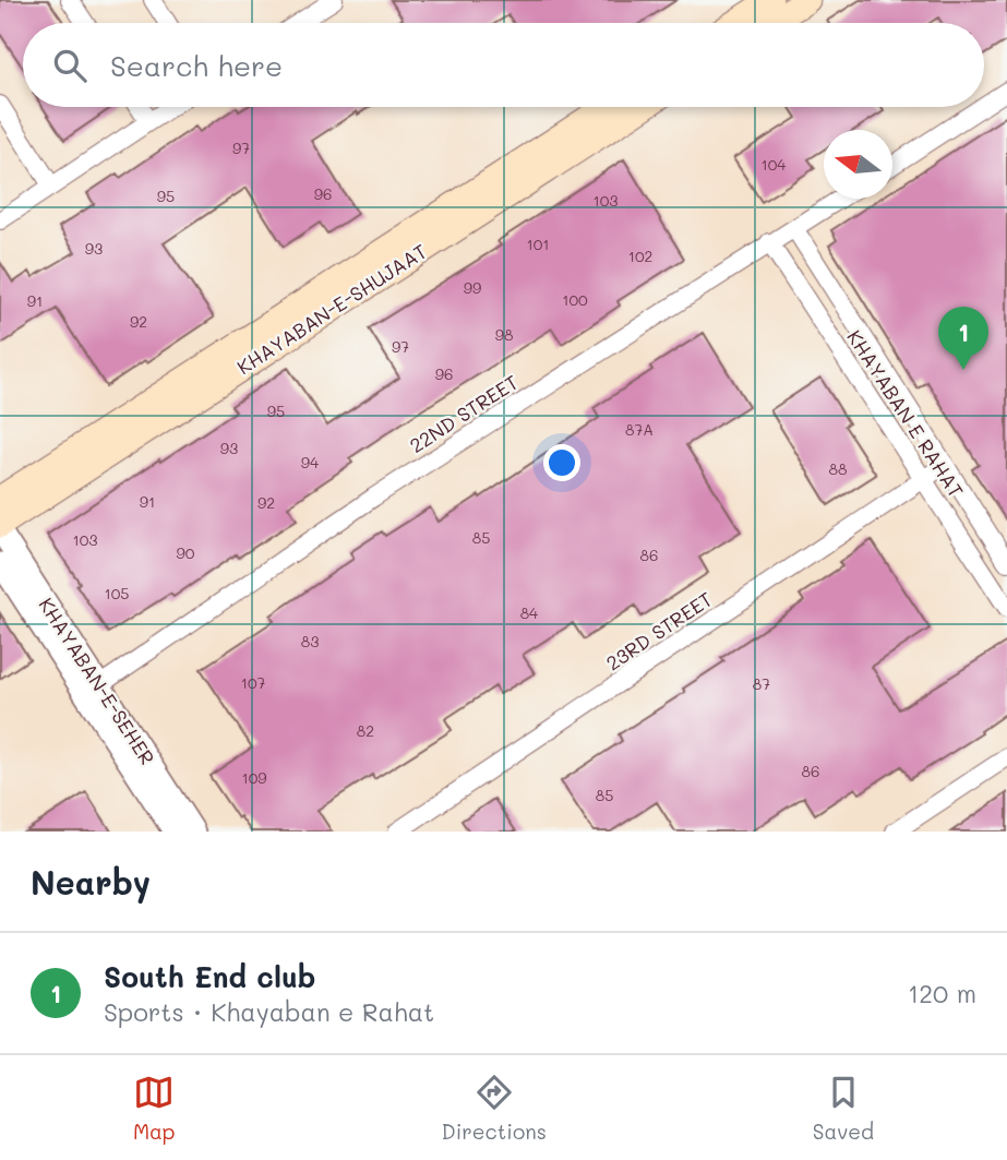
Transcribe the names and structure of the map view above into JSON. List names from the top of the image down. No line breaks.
{"streets":{"main road":["KHAYABAN-E-SHUJAAT"],"street":["22ND STREET","KHAYABAN E RAHAT","23RD STREET","KHAYABAN-E-SEHER"]},"crossings":[["22ND STREET","KHAYABAN E RAHAT"],["22ND STREET","KHAYABAN-E-SEHER"],["KHAYABAN E RAHAT","23RD STREET"]],"house_numbers":["97","104","96","95","103","101","93","102","99","100","91","92","98","97","96","95","87A","93","94","88","91","92","85","103","90","86","105","84","83","107","87","82","86","109","85"],"north":"left","page":{"search":"Search here","pins":"1","heading":"Nearby","list":[{"mark":"1","name":"South End club","note":"Sports · Khayaban e Rahat","value":"120 m"}],"nav":["Map","Directions","Saved"]}}
